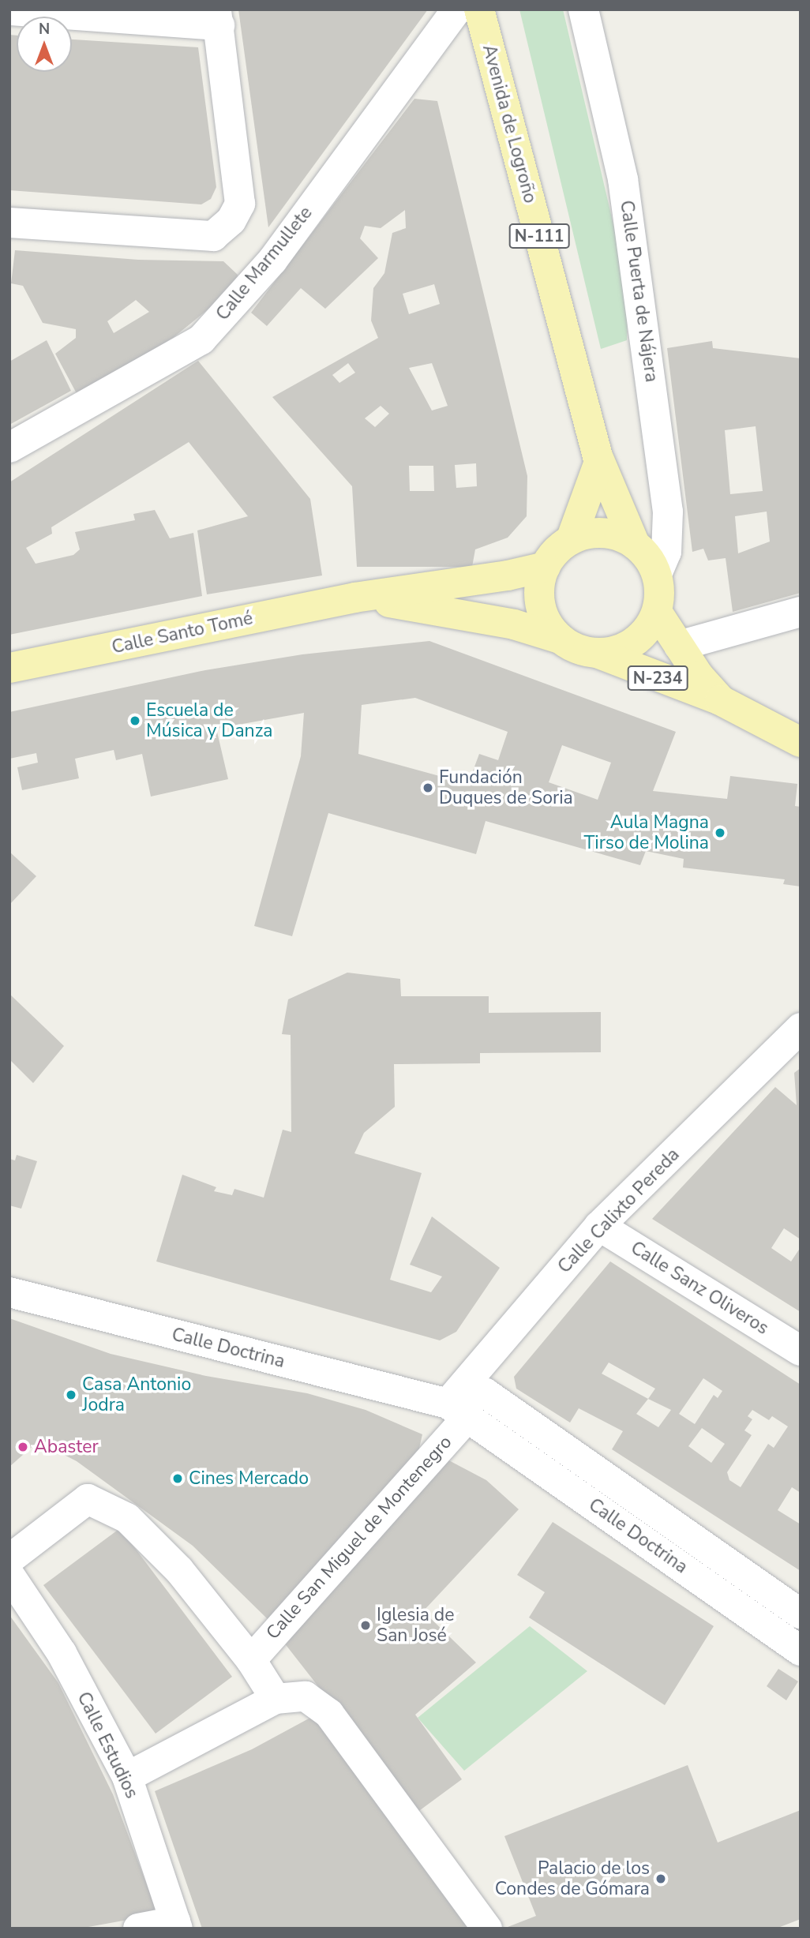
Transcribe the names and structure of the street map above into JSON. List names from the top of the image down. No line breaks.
{"streets":{"main road":["Avenida de Logroño","N-111","Calle Santo Tomé","N-234"],"street":["Calle Marmullete","Calle Puerta de Nájera","Calle Calixto Pereda","Calle Sanz Oliveros","Calle Doctrina","Calle San Miguel de Montenegro","Calle Estudios"]},"crossings":[["Avenida de Logroño","Calle Puerta de Nájera"],["Avenida de Logroño","Calle Santo Tomé"],["Avenida de Logroño","N-234"],["Calle Puerta de Nájera","Calle Santo Tomé"],["Calle Puerta de Nájera","N-234"],["Calle Santo Tomé","N-234"],["Calle Calixto Pereda","Calle Sanz Oliveros"],["Calle Calixto Pereda","Calle Doctrina"],["Calle Calixto Pereda","Calle San Miguel de Montenegro"],["Calle Doctrina","Calle San Miguel de Montenegro"]],"places":["Escuela de Música y Danza","Fundación Duques de Soria","Aula Magna Tirso de Molina","Casa Antonio Jodra","Abaster","Cines Mercado","Iglesia de San José","Palacio de los Condes de Gómara"],"north":"top"}
